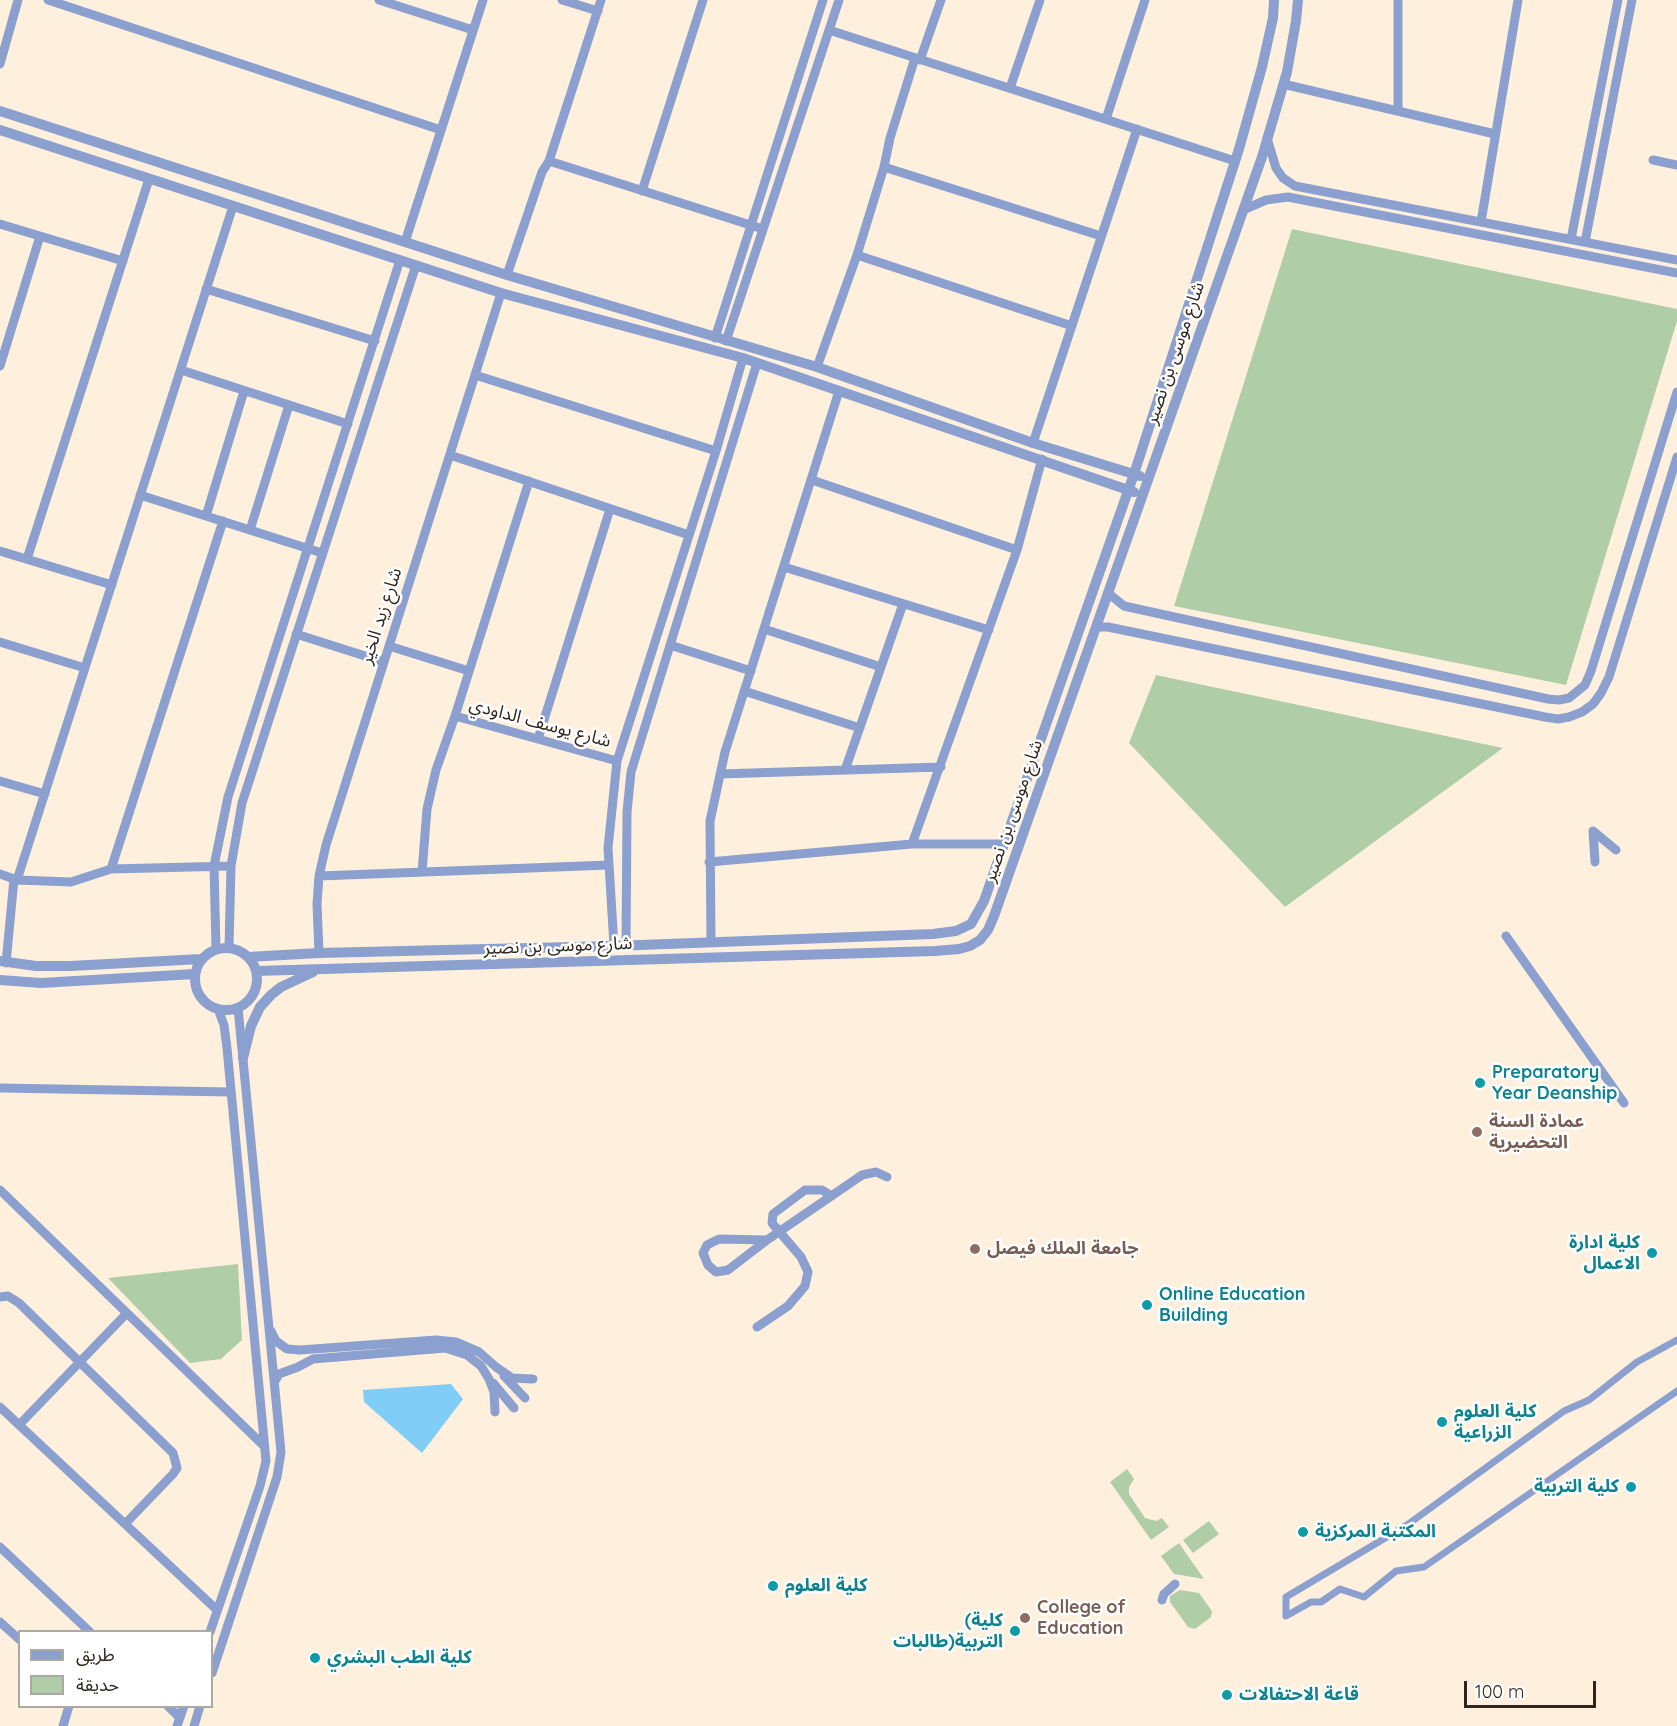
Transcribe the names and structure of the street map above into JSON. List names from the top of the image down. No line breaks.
{"streets":{"street":["شارع موسى بن نصير","شارع زيد الخير","شارع يوسف الداودي"]},"crossings":[["شارع موسى بن نصير","شارع زيد الخير"]],"places":["Preparatory Year Deanship","عمادة السنة التحضيرية","جامعة الملك فيصل","كلية ادارة الاعمال","Online Education Building","كلية العلوم الزراعية","كلية التربية","المكتبة المركزية","كلية العلوم","College of Education","(كلية التربية(طالبات","كلية الطب البشري","قاعة الاحتفالات"],"legend":["طريق","حديقة"],"scale_bar":"100 m"}
